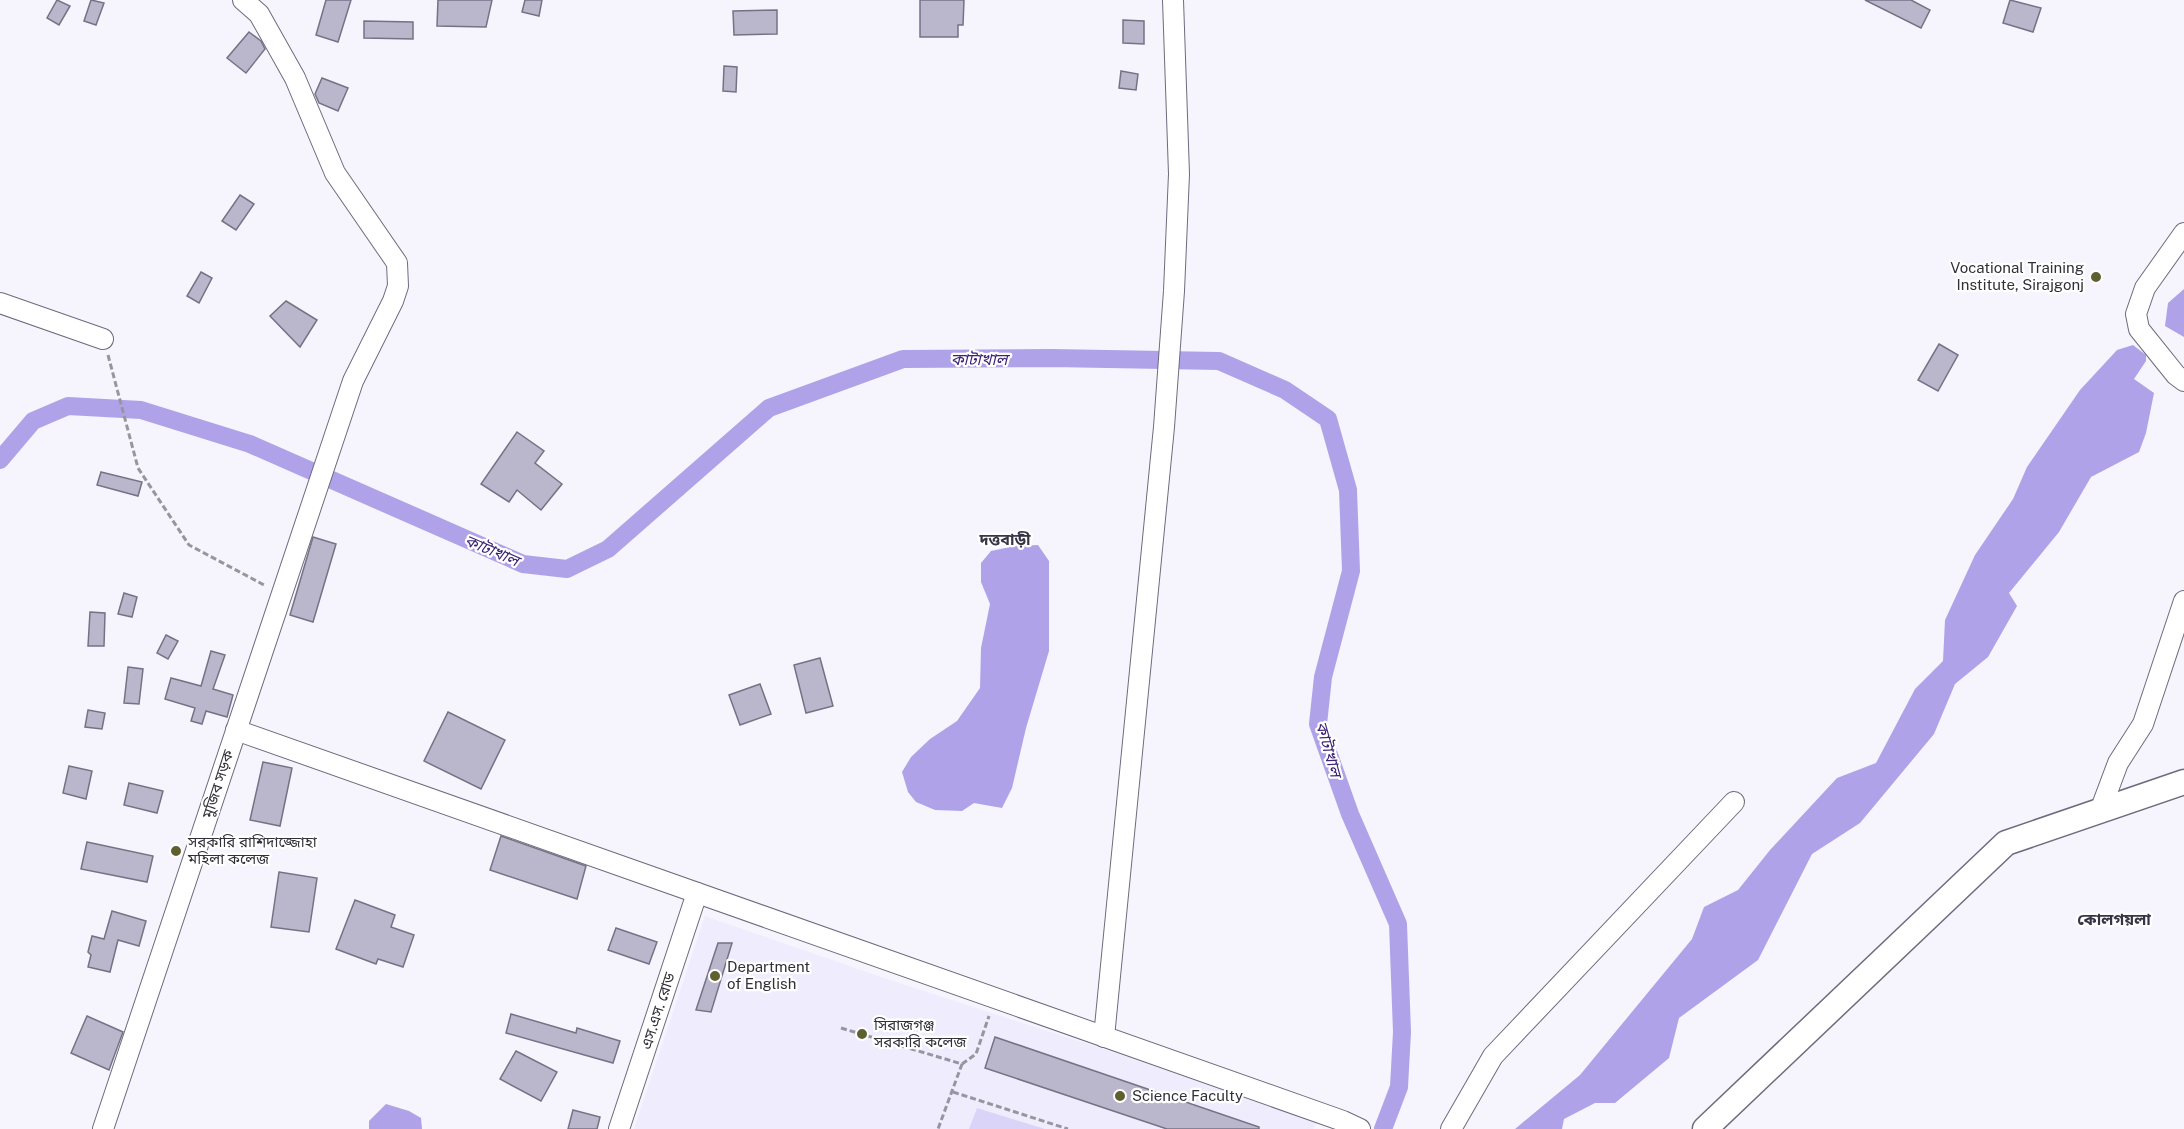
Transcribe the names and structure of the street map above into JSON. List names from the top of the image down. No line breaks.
{"streets":{"street":["মুজিব সড়ক","এস.এস. রোড"]},"districts":["দত্তবাড়ী","কোলগয়লা"],"water":["কাটাখাল"],"places":["Vocational Training Institute, Sirajgonj","সরকারি রাশিদাজ্জোহা মহিলা কলেজ","Department of English","সিরাজগঞ্জ সরকারি কলেজ","Science Faculty"]}
